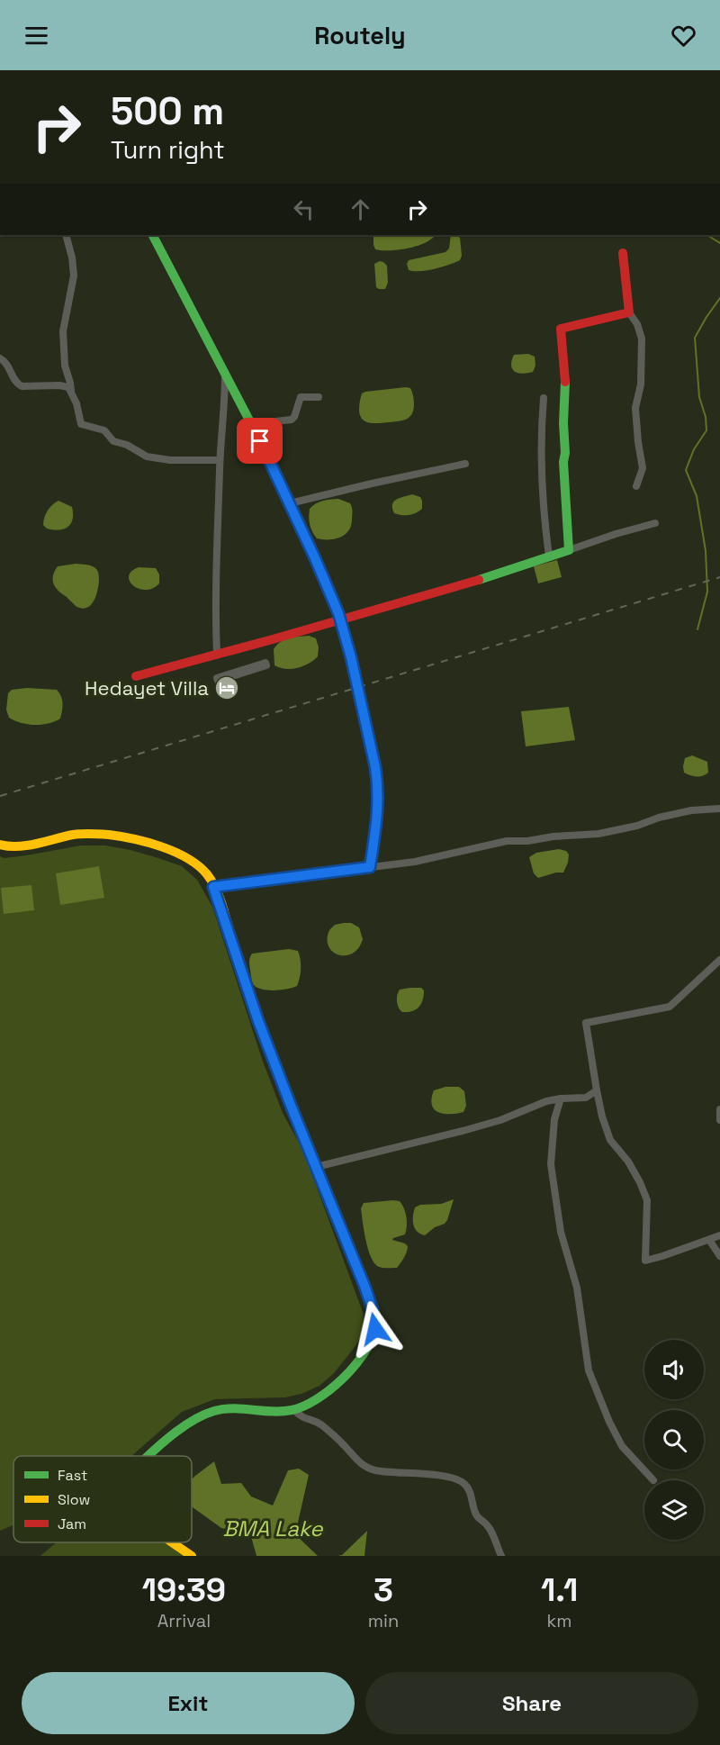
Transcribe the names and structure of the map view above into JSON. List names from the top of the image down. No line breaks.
{"water":["BMA Lake"],"places":{"hotel":["Hedayet Villa"]},"legend":["Fast","Slow","Jam"],"page":{"header":"Routely","turn":["500 m","Turn right"],"eta":["19:39","Arrival","3","min","1.1","km"],"buttons":["Exit","Share"]}}
